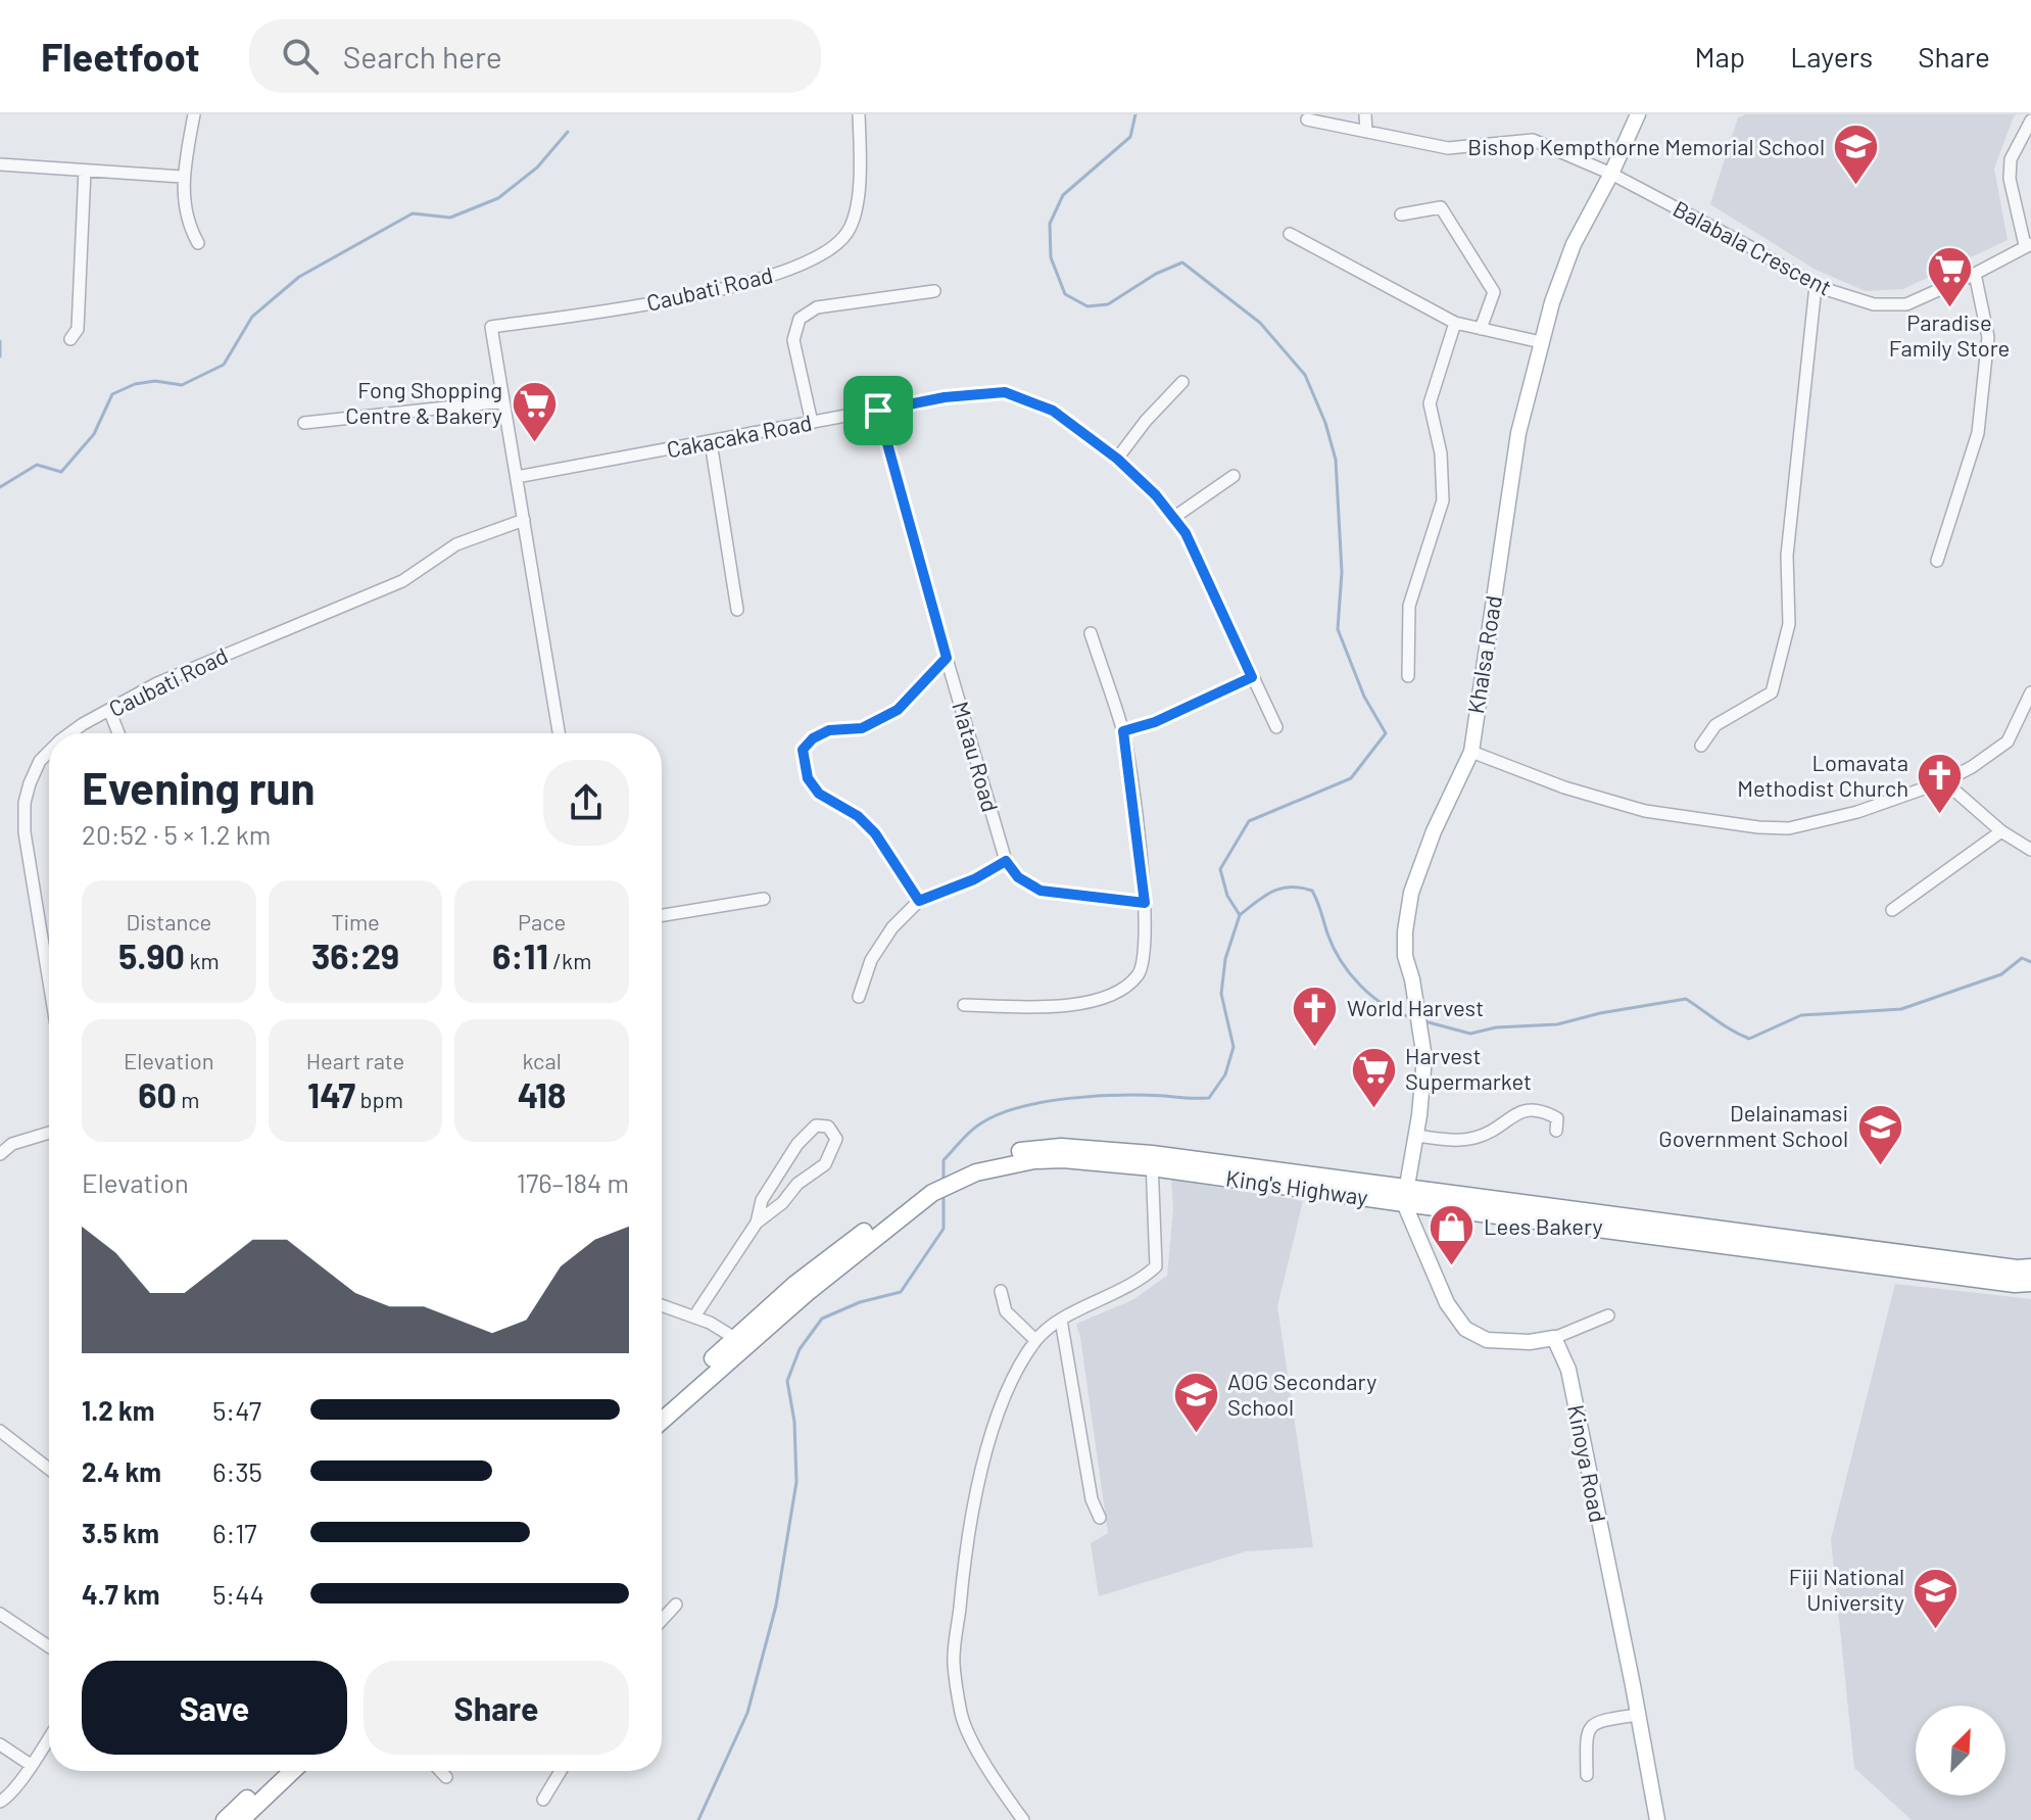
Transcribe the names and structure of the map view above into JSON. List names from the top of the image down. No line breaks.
{"streets":{"highway":["King's Highway"],"main road":["Khalsa Road","Kinoya Road"],"street":["Balabala Crescent","Caubati Road","Cakacaka Road","Matau Road"]},"crossings":[["Balabala Crescent","Khalsa Road"],["Caubati Road","Cakacaka Road"],["Cakacaka Road","Matau Road"],["Khalsa Road","King's Highway"]],"places":{"school or university":["Bishop Kempthorne Memorial School","Delainamasi Government School","AOG Secondary School","Fiji National University"],"supermarket":["Paradise Family Store","Fong Shopping Centre & Bakery","Harvest Supermarket"],"church":["Lomavata Methodist Church","World Harvest"],"shop":["Lees Bakery"]},"north":"top right","page":{"header":"Fleetfoot","search":"Search here","nav":["Map","Layers","Share"],"heading":["Evening run","20:52 · 5 × 1.2 km"],"stats":[["Distance","5.90 km"],["Time","36:29"],["Pace","6:11 /km"],["Elevation","60 m"],["Heart rate","147 bpm"],["kcal","418"]],"chart":["Elevation","176–184 m"],"list":[{"name":"1.2 km","note":"5:47"},{"name":"2.4 km","note":"6:35"},{"name":"3.5 km","note":"6:17"},{"name":"4.7 km","note":"5:44"}],"buttons":["Save","Share"]}}
